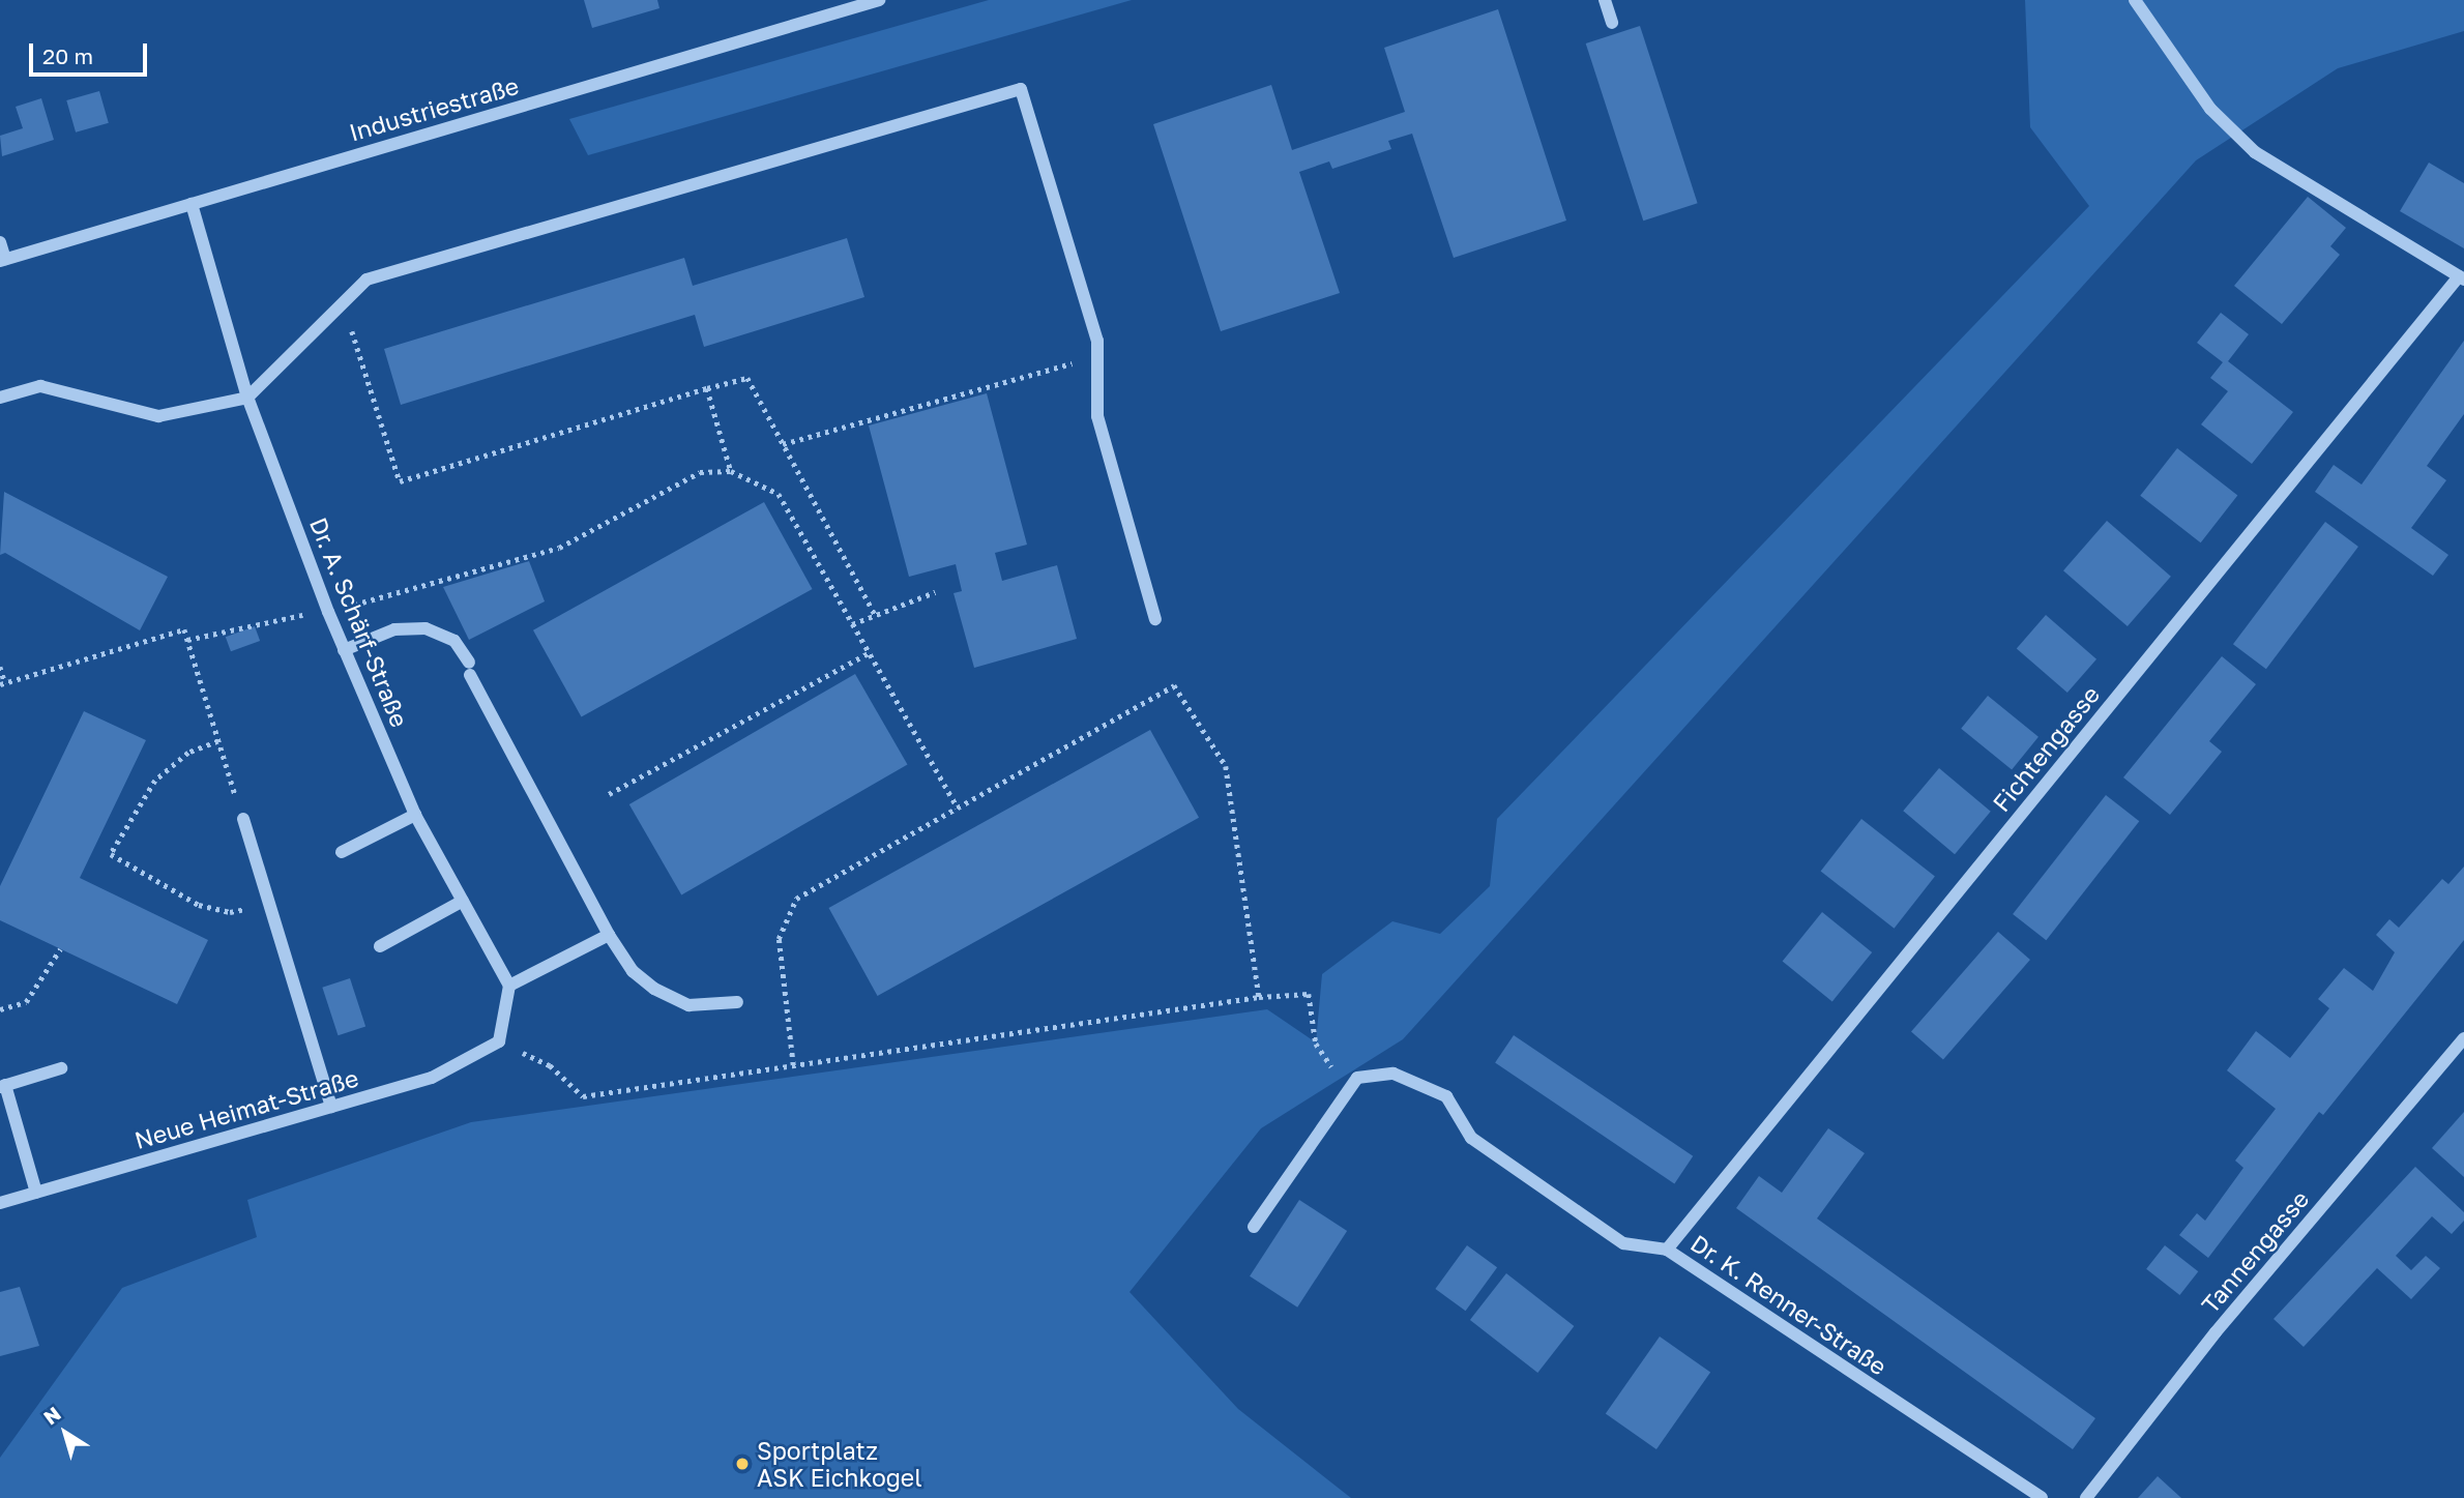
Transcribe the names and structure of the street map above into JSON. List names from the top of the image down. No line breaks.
{"streets":{"street":["Industriestraße","Dr. A. Schärf-Straße","Fichtengasse","Neue Heimat-Straße","Tannengasse","Dr. K. Renner-Straße"]},"crossings":[["Industriestraße","Dr. A. Schärf-Straße"],["Fichtengasse","Dr. K. Renner-Straße"]],"places":["Sportplatz ASK Eichkogel"],"scale_bar":"20 m","north":"top left"}
